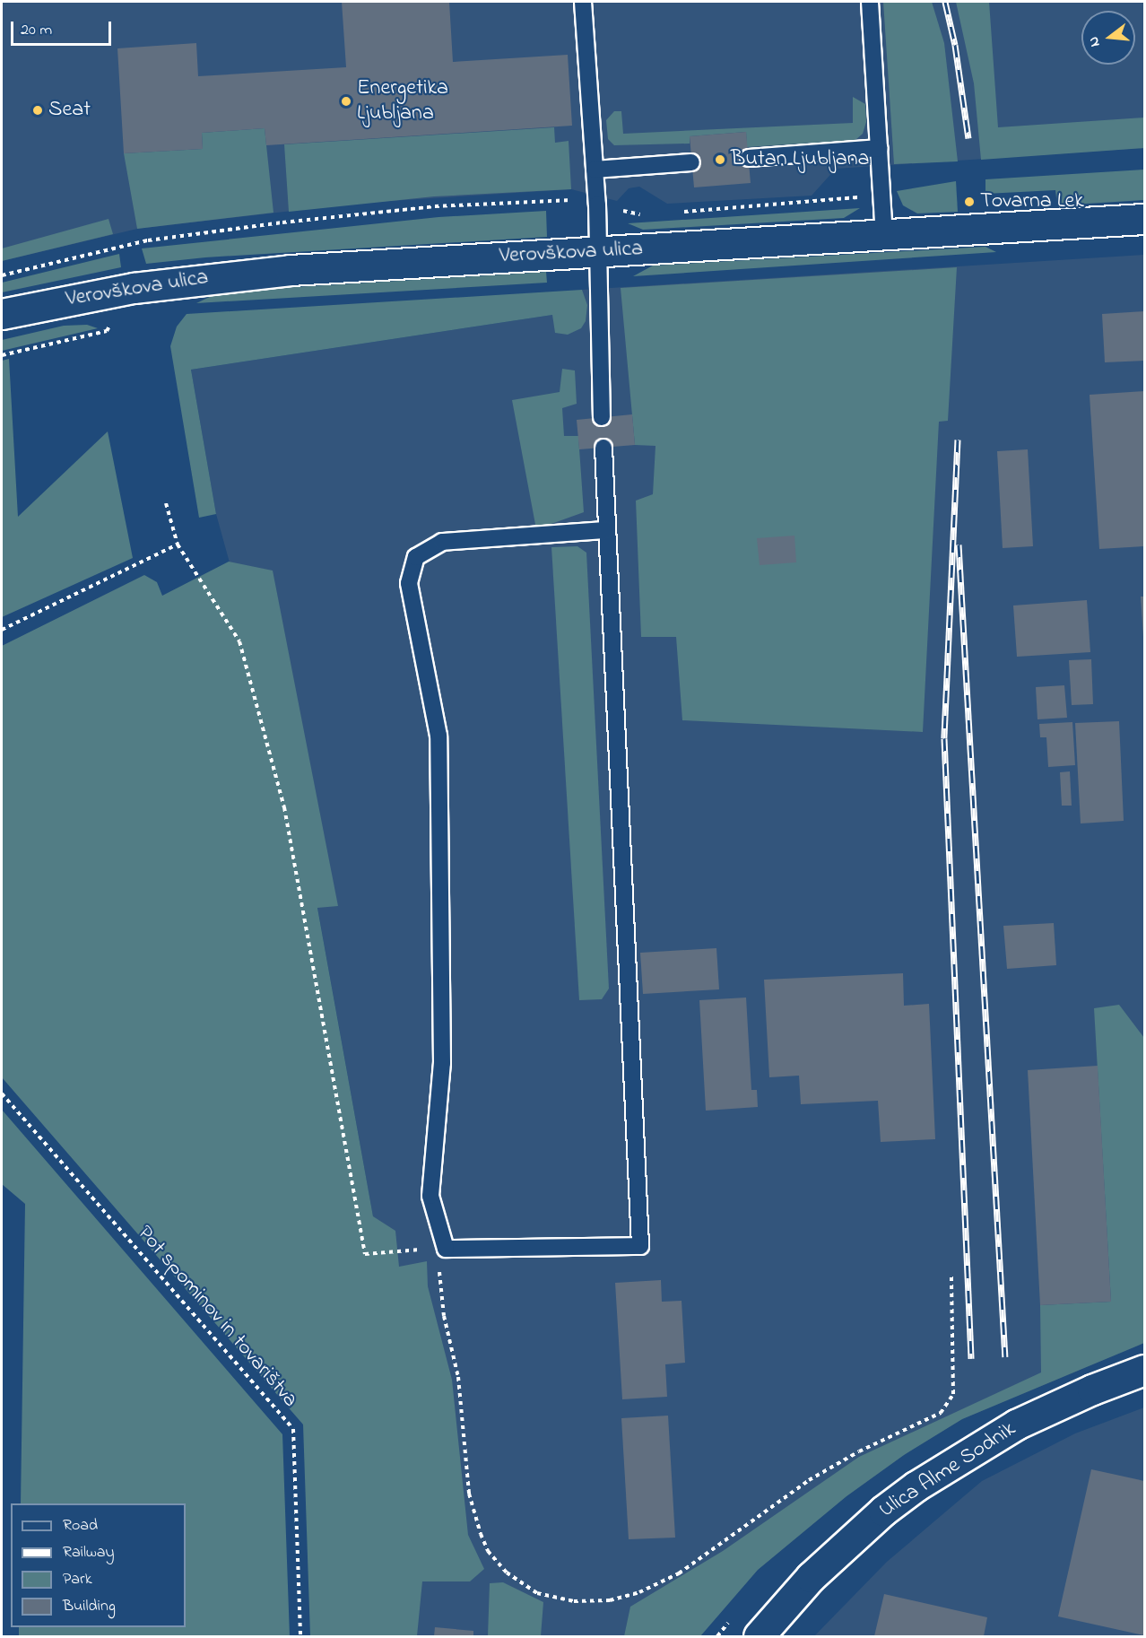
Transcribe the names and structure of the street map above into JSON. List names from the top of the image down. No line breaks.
{"streets":{"street":["Verovškova ulica","Ulica Alme Sodnik"],"path":["Pot spominov in tovarištva"]},"places":["Energetika Ljubljana","Seat","Butan Ljubljana","Tovarna Lek"],"legend":["Road","Railway","Park","Building"],"scale_bar":"20 m","north":"left"}
